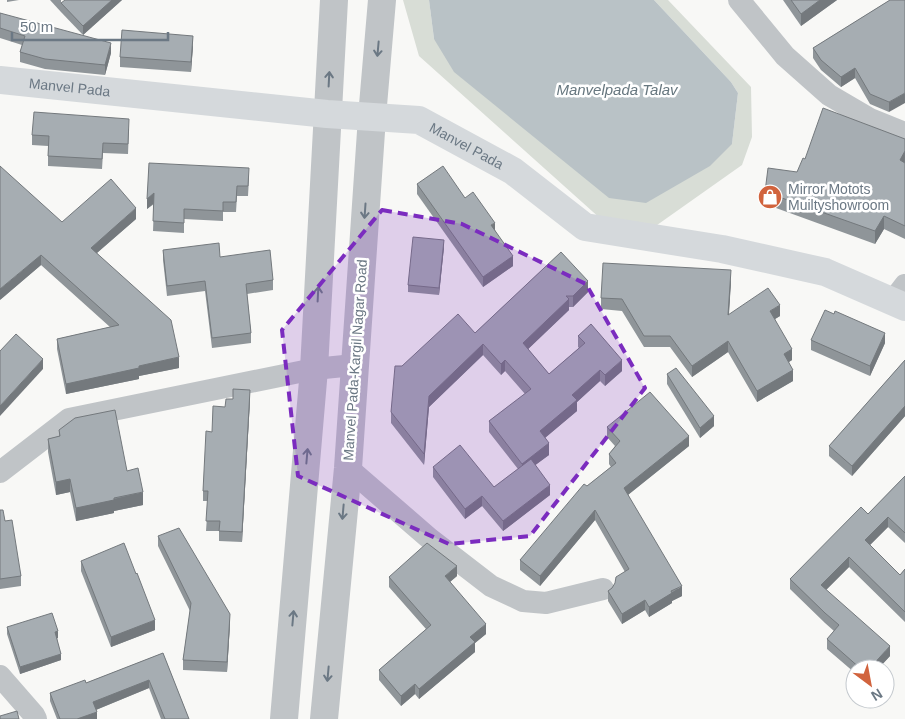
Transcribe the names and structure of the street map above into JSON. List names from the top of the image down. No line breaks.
{"streets":{"main road":["Manvel Pada"],"street":["Manvel Pada-Kargil Nagar Road"]},"crossings":[["Manvel Pada","Manvel Pada-Kargil Nagar Road"]],"water":["Manvelpada Talav"],"places":{"shop":["Mirror Motots Muiltyshowroom"]},"scale_bar":"50 m","north":"bottom right"}
